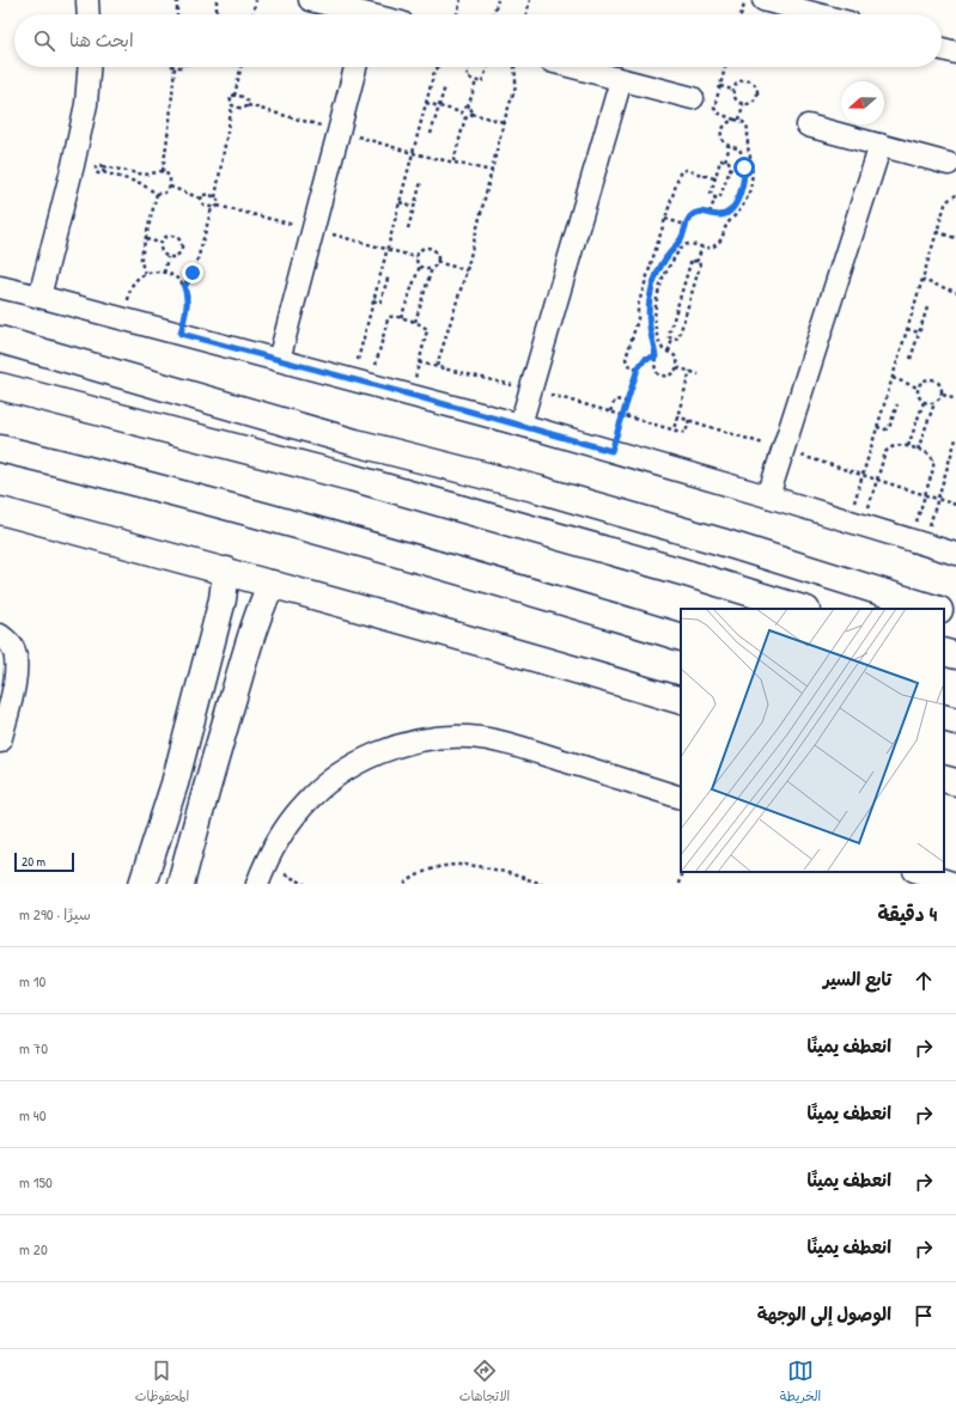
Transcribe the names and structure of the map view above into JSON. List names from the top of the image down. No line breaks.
{"scale_bar":"20 m","north":"left","page":{"search":"ابحث هنا","scale":"20 m","heading":["4 دقيقة","سيرًا · 290 m"],"list":[["تابع السير","10 m"],["انعطف يمينًا","70 m"],["انعطف يمينًا","40 m"],["انعطف يمينًا","150 m"],["انعطف يمينًا","20 m"],"الوصول إلى الوجهة"],"nav":["الخريطة","الاتجاهات","المحفوظات"]}}
